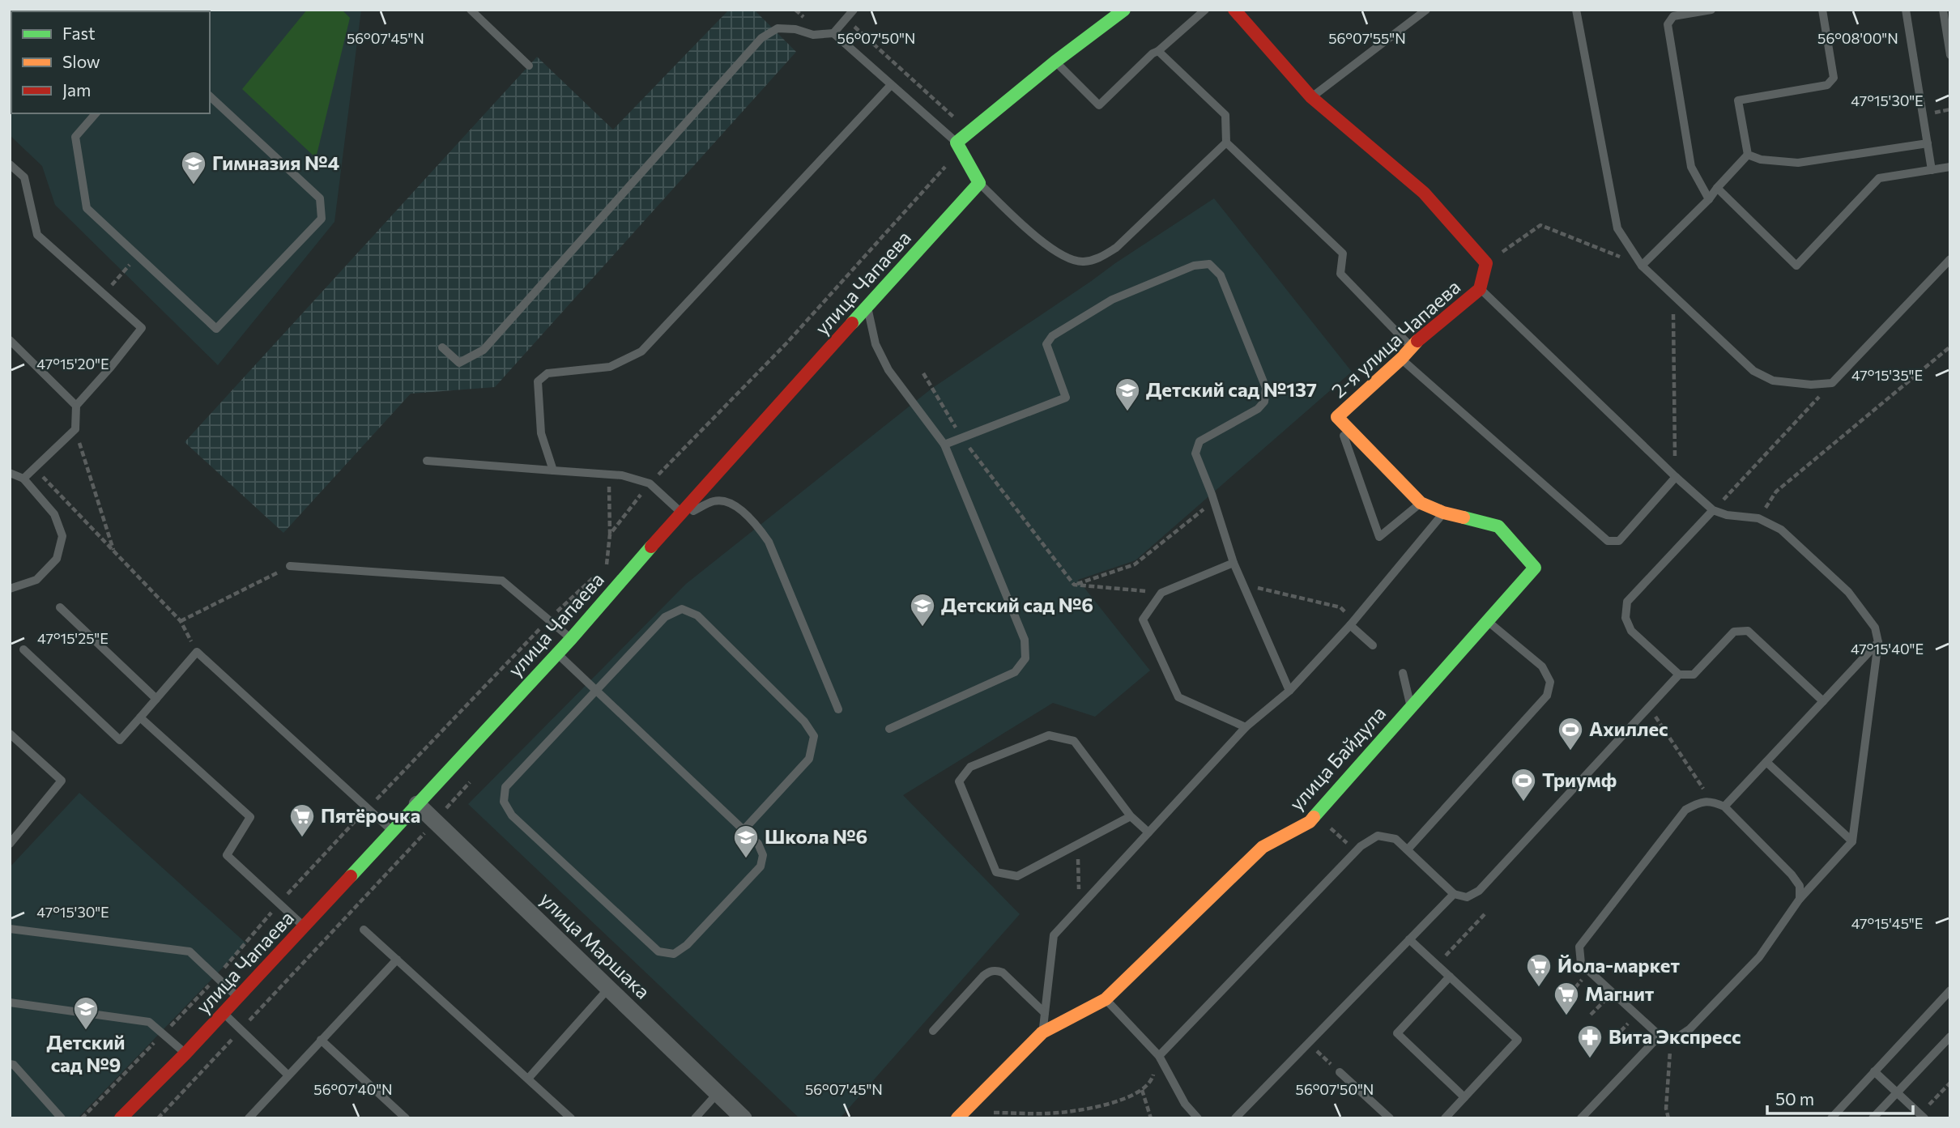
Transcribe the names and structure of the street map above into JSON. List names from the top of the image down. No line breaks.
{"streets":{"street":["улица Чапаева","2-я улица Чапаева","улица Байдула","улица Маршака"]},"crossings":[["улица Чапаева","улица Маршака"],["2-я улица Чапаева","улица Байдула"]],"places":{"school or university":["Гимназия №4","Детский сад №137","Детский сад №6","Школа №6","Детский сад №9"],"sports":["Ахиллес","Триумф"],"supermarket":["Пятёрочка","Йола-маркет","Магнит"],"pharmacy":["Вита Экспресс"]},"legend":["Fast","Slow","Jam"],"scale_bar":"50 m","coordinates":["56°07'45\"N","56°07'50\"N","56°07'55\"N","56°08'00\"N","47°15'30\"E","47°15'20\"E","47°15'35\"E","47°15'25\"E","47°15'40\"E","47°15'45\"E","56°07'40\"N"]}
